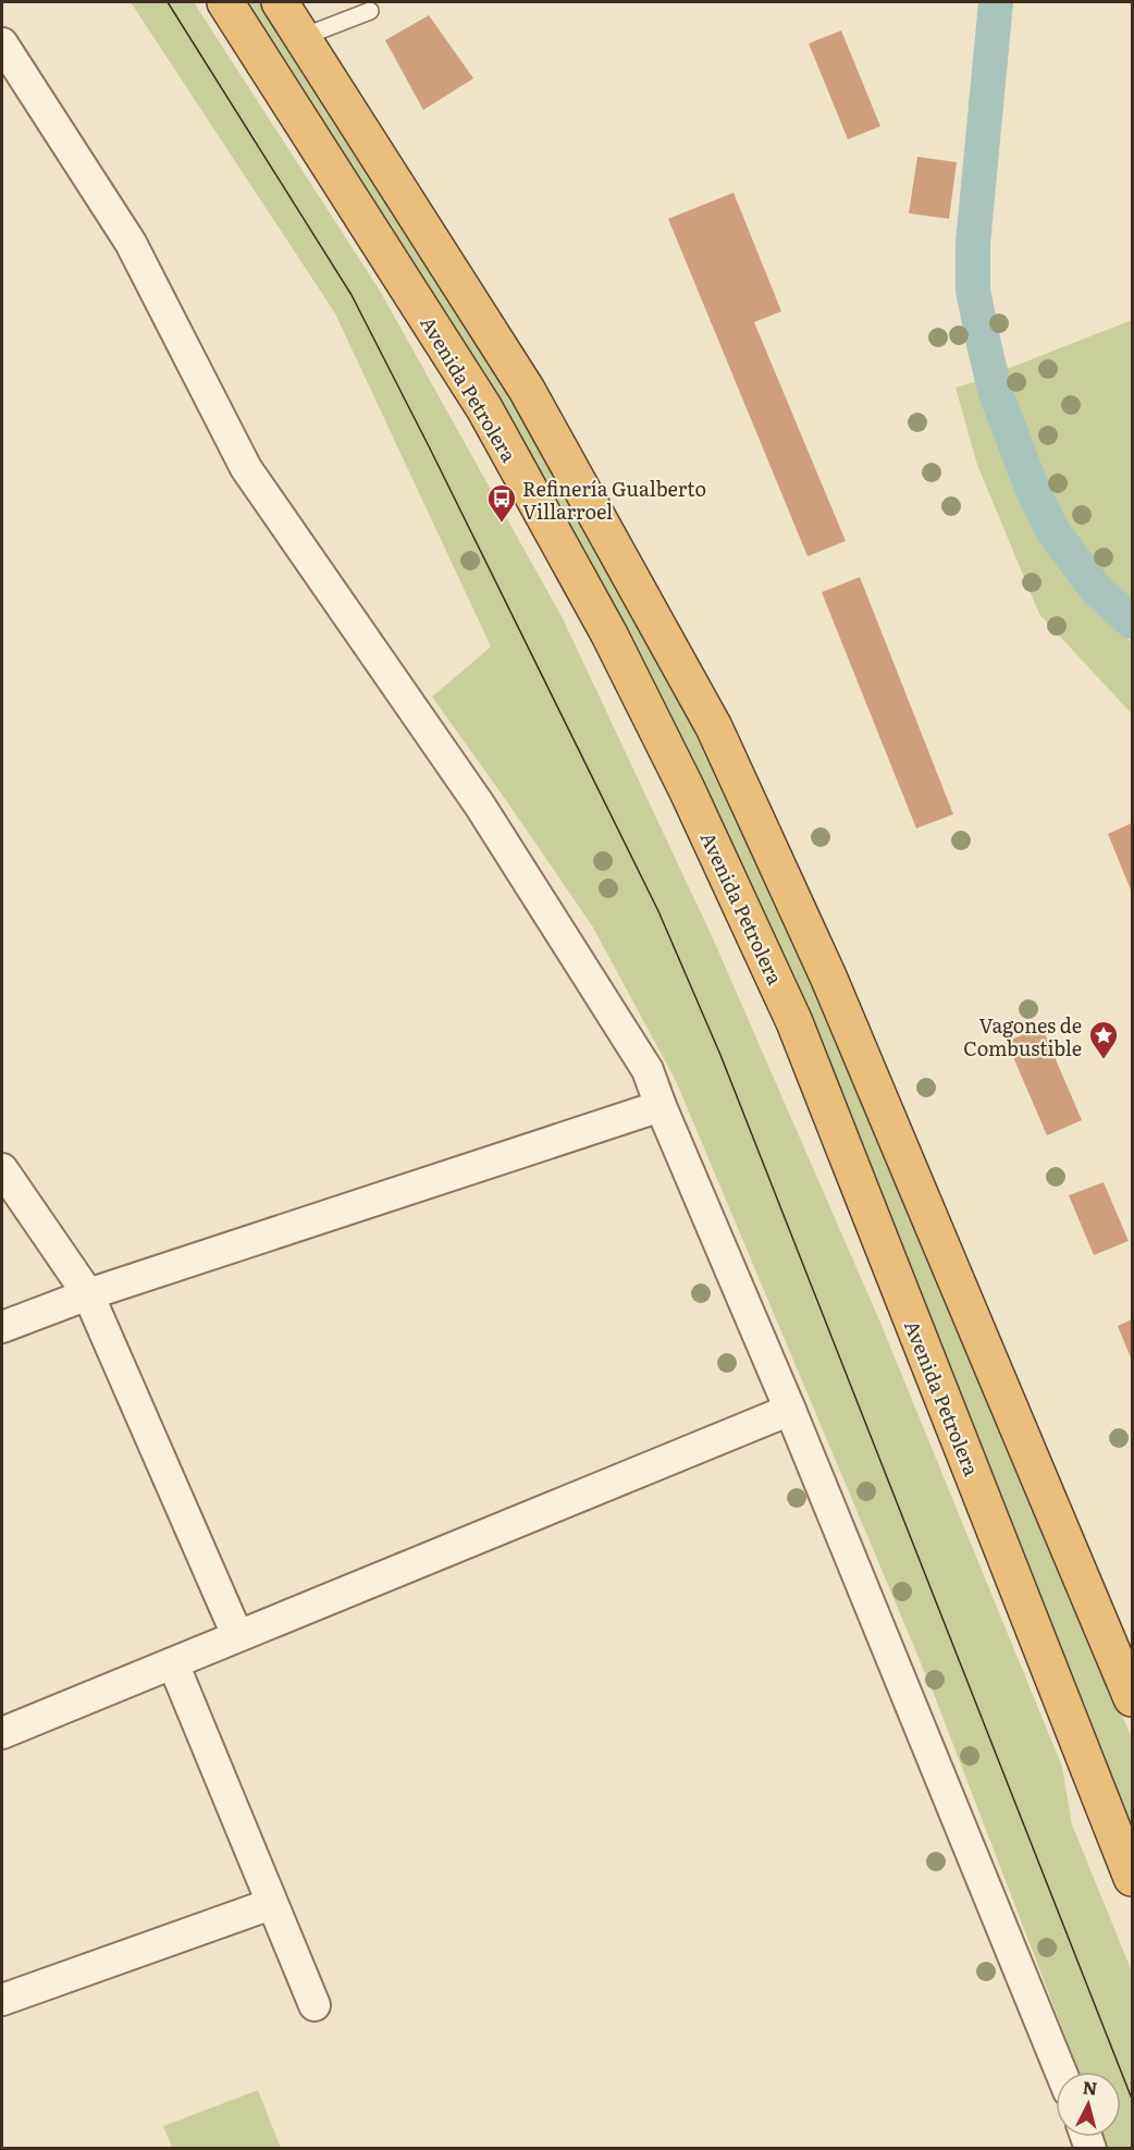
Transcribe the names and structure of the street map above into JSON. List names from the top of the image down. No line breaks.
{"streets":{"highway":["Avenida Petrolera"]},"places":{"bus stop":["Refinería Gualberto Villarroel"],"place":["Vagones de Combustible"]},"north":"top"}
